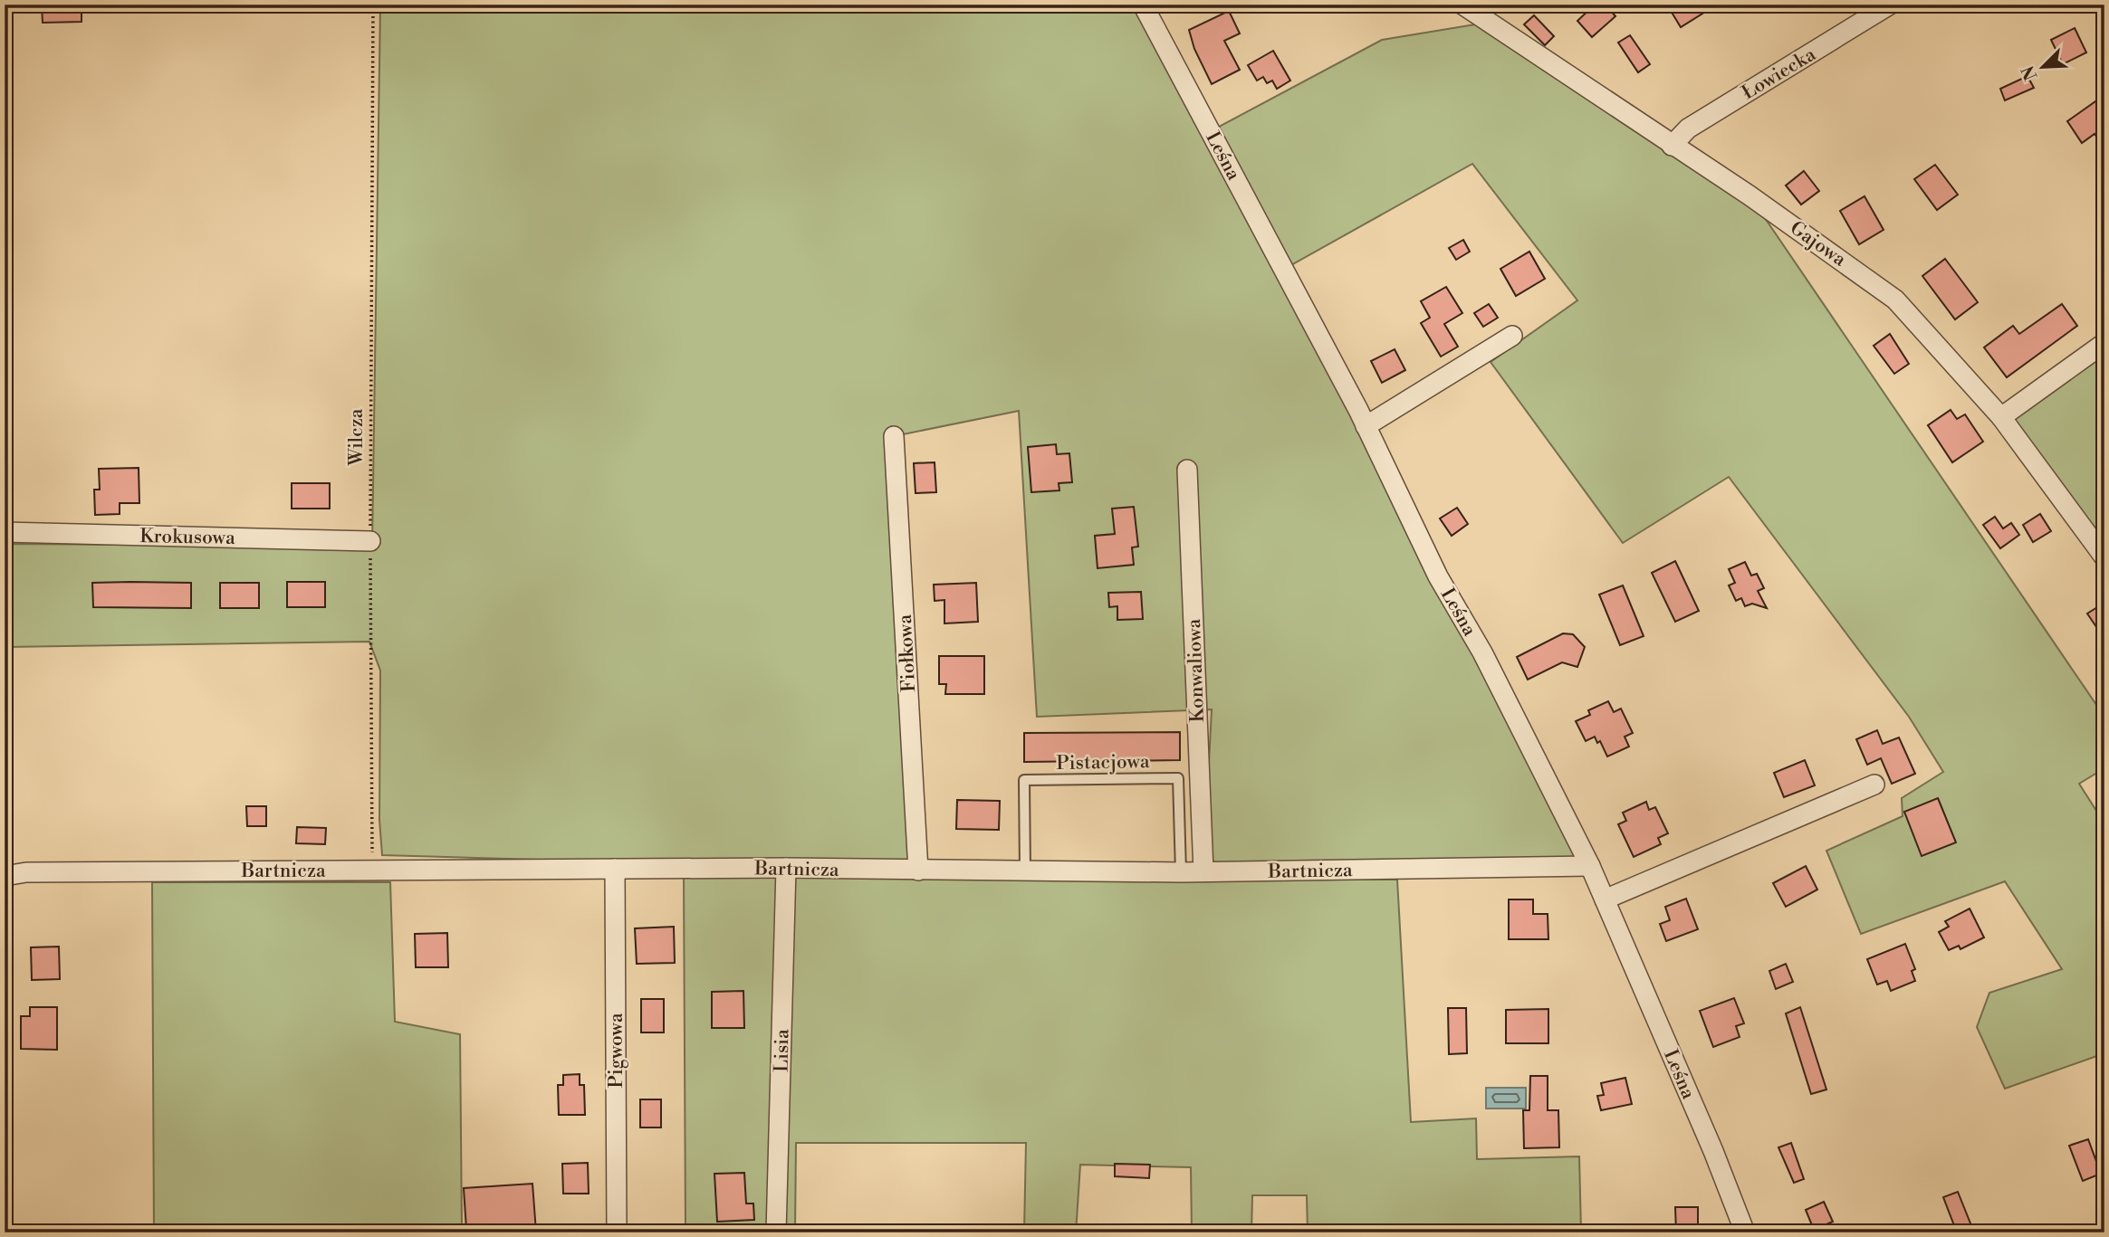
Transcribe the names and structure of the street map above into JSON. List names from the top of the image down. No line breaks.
{"streets":{"street":["Łowiecka","Leśna","Gajowa","Krokusowa","Fiołkowa","Konwaliowa","Bartnicza","Pigwowa","Lisia"],"lane":["Pistacjowa"],"path":["Wilcza"]},"crossings":[["Łowiecka","Gajowa"],["Leśna","Bartnicza"],["Wilcza","Krokusowa"],["Wilcza","Bartnicza"],["Fiołkowa","Bartnicza"],["Konwaliowa","Bartnicza"],["Pistacjowa","Bartnicza"],["Bartnicza","Pigwowa"],["Bartnicza","Lisia"]],"north":"bottom left"}
